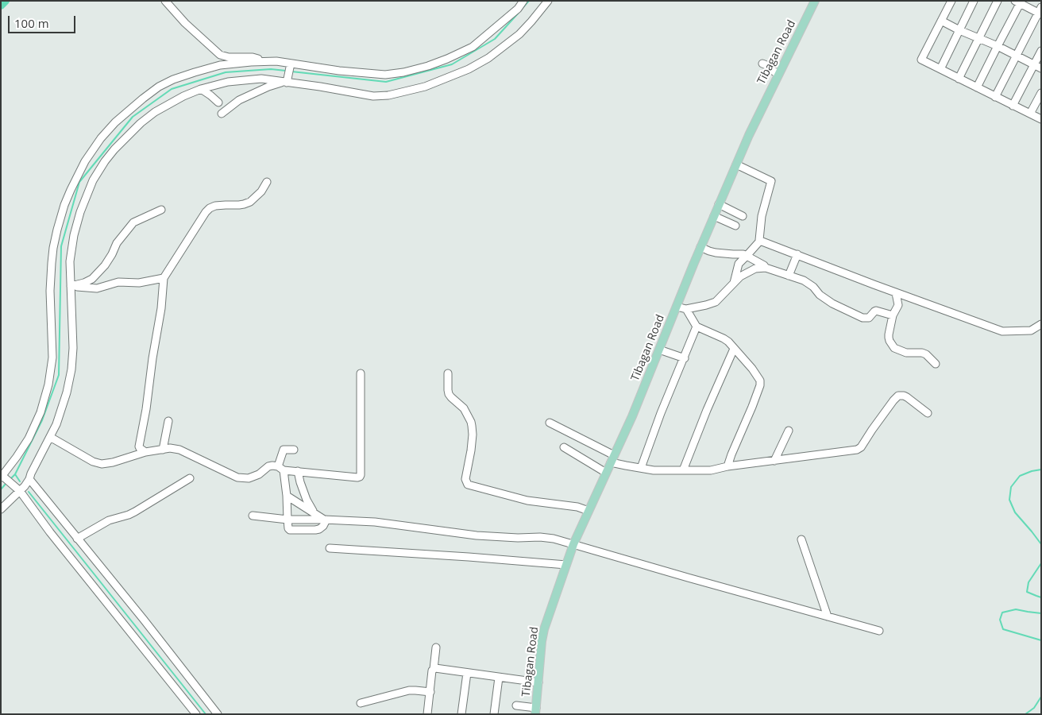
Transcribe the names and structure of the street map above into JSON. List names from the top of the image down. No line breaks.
{"streets":{"main road":["Tibagan Road"]},"scale_bar":"100 m"}
